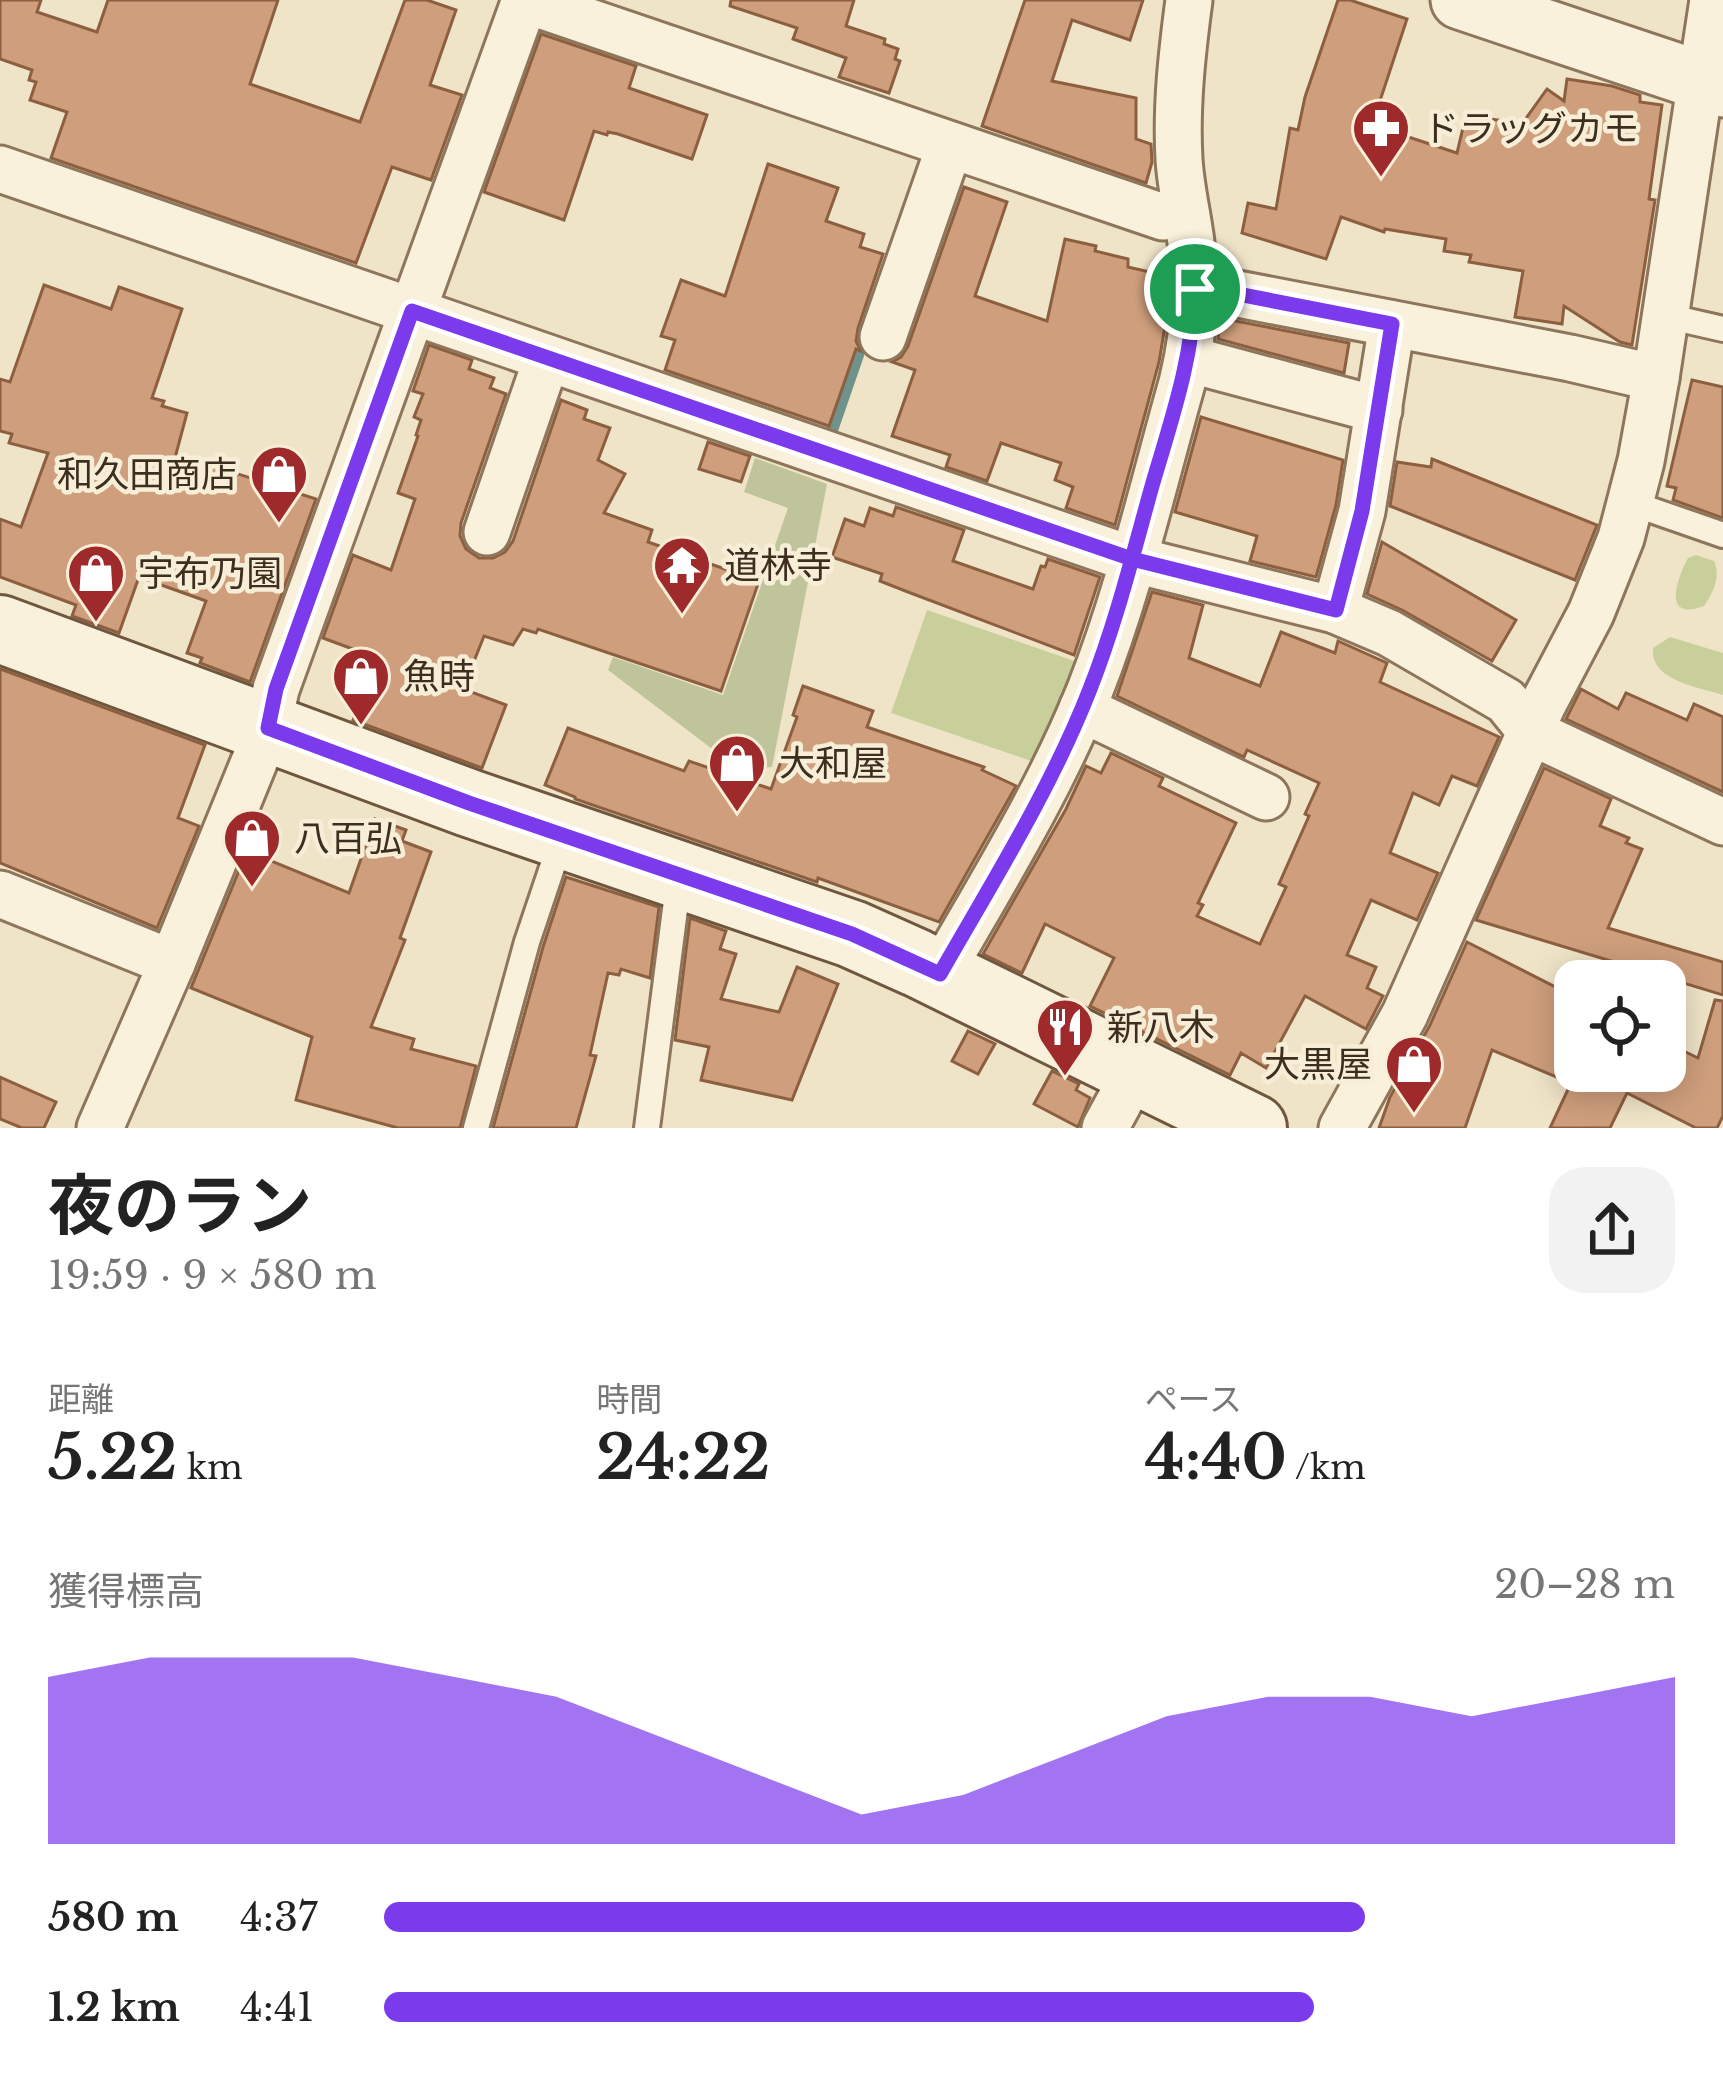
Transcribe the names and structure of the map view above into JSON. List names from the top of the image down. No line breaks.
{"places":{"pharmacy":["ドラッグカモ"],"shop":["和久田商店","宇布乃園","魚時","大和屋","八百弘","大黒屋"],"temple":["道林寺"],"restaurant":["新八木"]},"page":{"heading":["夜のラン","19:59 · 9 × 580 m"],"stats":[["距離","5.22 km"],["時間","24:22"],["ペース","4:40 /km"]],"chart":["獲得標高","20–28 m"],"list":[{"name":"580 m","note":"4:37"},{"name":"1.2 km","note":"4:41"}]}}
